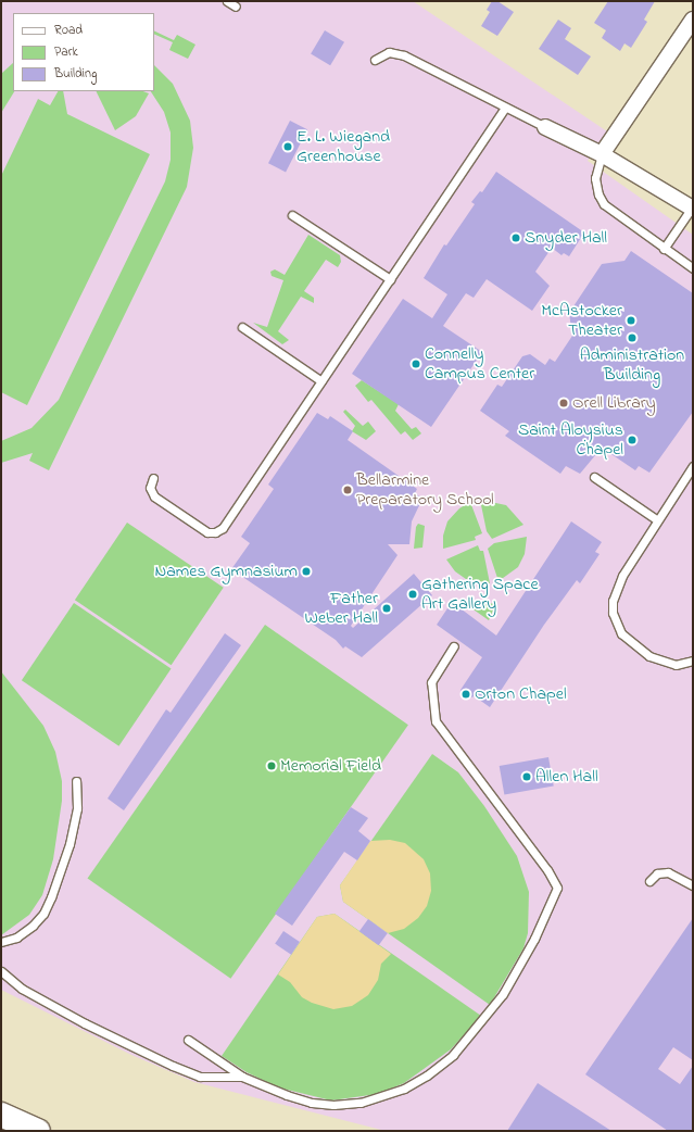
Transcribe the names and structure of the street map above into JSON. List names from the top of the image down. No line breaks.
{"places":["E. L. Wiegand Greenhouse","Snyder Hall","McAstocker Theater","Administration Building","Connelly Campus Center","Orell Library","Saint Aloysius Chapel","Bellarmine Preparatory School","Names Gymnasium","Gathering Space Art Gallery","Father Weber Hall","Orton Chapel","Memorial Field","Allen Hall"],"legend":["Road","Park","Building"]}
